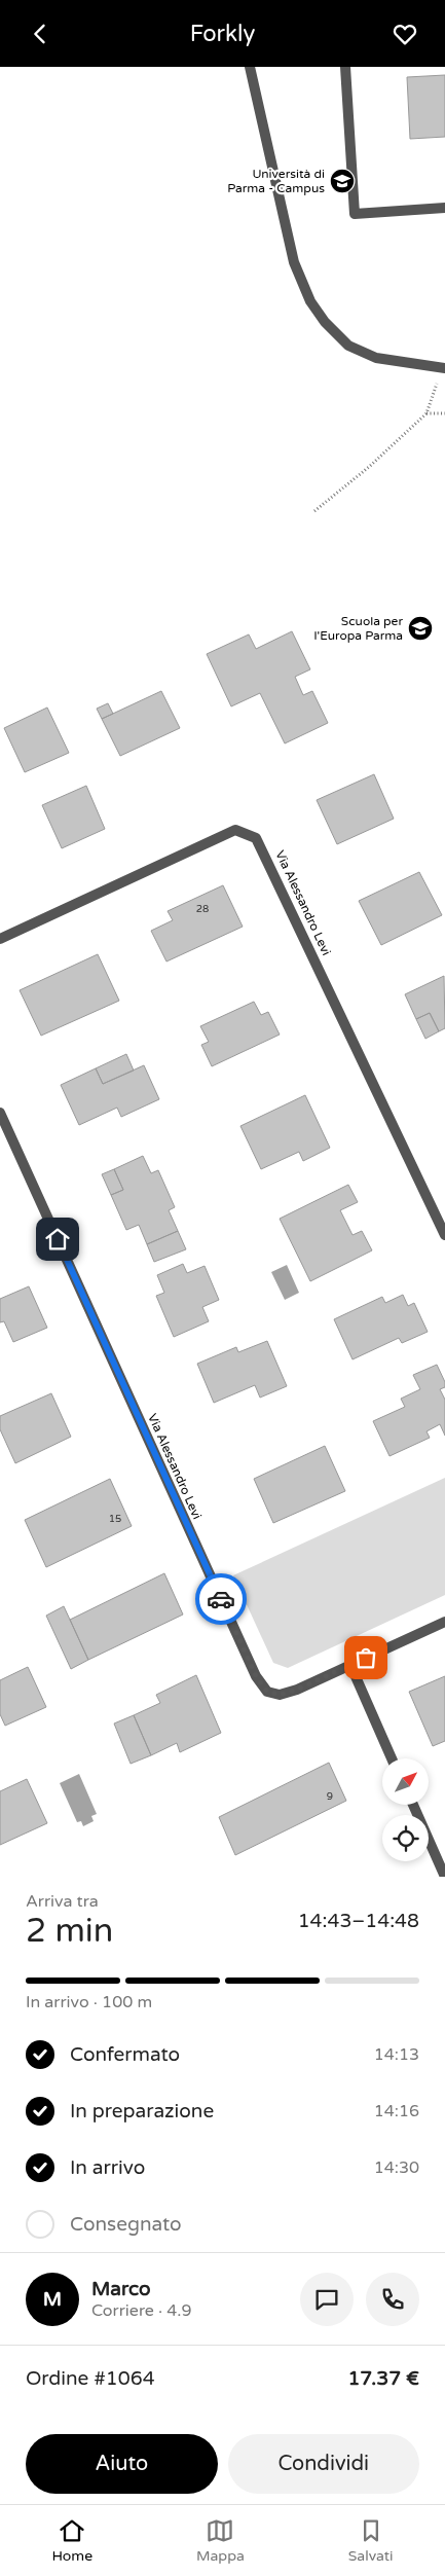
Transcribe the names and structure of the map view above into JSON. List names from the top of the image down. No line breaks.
{"streets":{"street":["Via Alessandro Levi"]},"places":{"school or university":["Università di Parma - Campus","Scuola per l'Europa Parma"]},"house_numbers":["28","15","9"],"north":"top right","page":{"header":"Forkly","heading":["2 min","Arriva tra","14:43–14:48"],"panel":["Marco","Corriere · 4.9","Ordine #1064","17.37 €"],"bar":"In arrivo · 100 m","list":[["Confermato","14:13"],["In preparazione","14:16"],["In arrivo","14:30"],"Consegnato"],"round":"M","buttons":["Aiuto","Condividi"],"tabs":["Home","Mappa","Salvati"]}}
